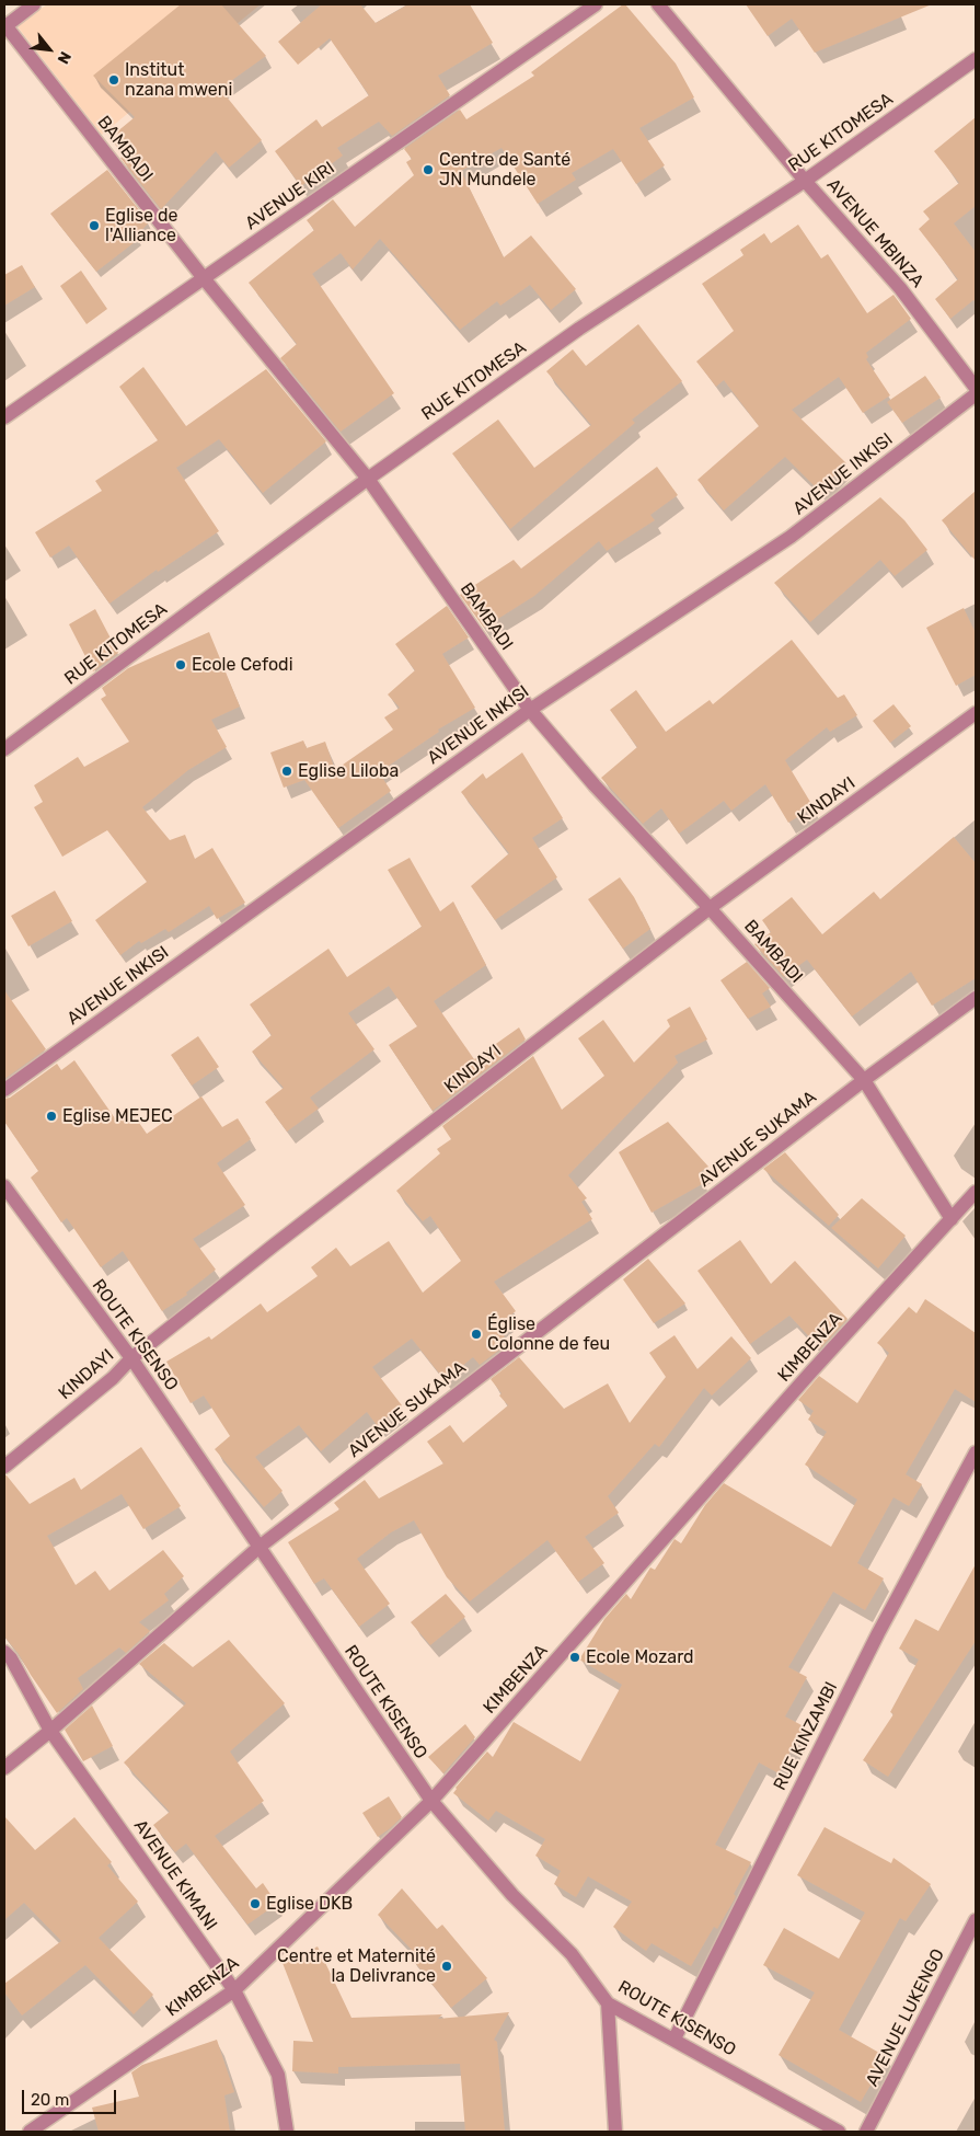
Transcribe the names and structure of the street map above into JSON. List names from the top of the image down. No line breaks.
{"streets":{"street":["RUE KITOMESA","BAMBADI","AVENUE KIRI","AVENUE MBINZA","AVENUE INKISI","KINDAYI","AVENUE SUKAMA","ROUTE KISENSO","KIMBENZA","RUE KINZAMBI","AVENUE KIMANI","AVENUE LUKENGO"]},"crossings":[["RUE KITOMESA","BAMBADI"],["RUE KITOMESA","AVENUE MBINZA"],["BAMBADI","AVENUE KIRI"],["BAMBADI","AVENUE INKISI"],["BAMBADI","KINDAYI"],["BAMBADI","AVENUE SUKAMA"],["BAMBADI","KIMBENZA"],["KINDAYI","ROUTE KISENSO"],["AVENUE SUKAMA","ROUTE KISENSO"],["AVENUE SUKAMA","AVENUE KIMANI"],["ROUTE KISENSO","KIMBENZA"],["ROUTE KISENSO","RUE KINZAMBI"],["KIMBENZA","AVENUE KIMANI"]],"places":["Institut nzana mweni","Centre de Santé JN Mundele","Eglise de l'Alliance","Ecole Cefodi","Eglise Liloba","Eglise MEJEC","Église Colonne de feu","Ecole Mozard","Eglise DKB","Centre et Maternité la Delivrance"],"scale_bar":"20 m","north":"bottom right"}
